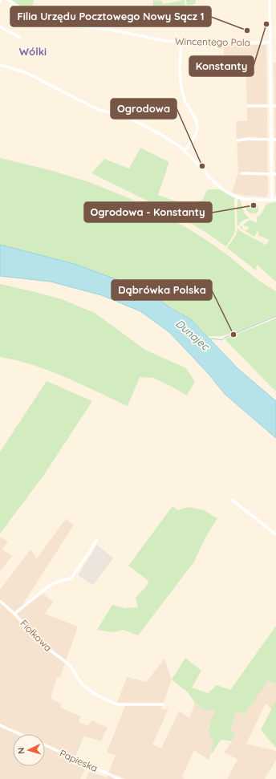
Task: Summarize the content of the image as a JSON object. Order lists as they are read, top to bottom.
{
  "streets": {
    "street": ["Wincentego Pola", "Fiołkowa", "Papieska"]
  },
  "districts": ["Wólki"],
  "water": ["Dunajec"],
  "places": [
    "Konstanty",
    "Filia Urzędu Pocztowego Nowy Sącz 1",
    "Ogrodowa",
    "Ogrodowa - Konstanty",
    "Dąbrówka Polska"
  ],
  "north": "left"
}
